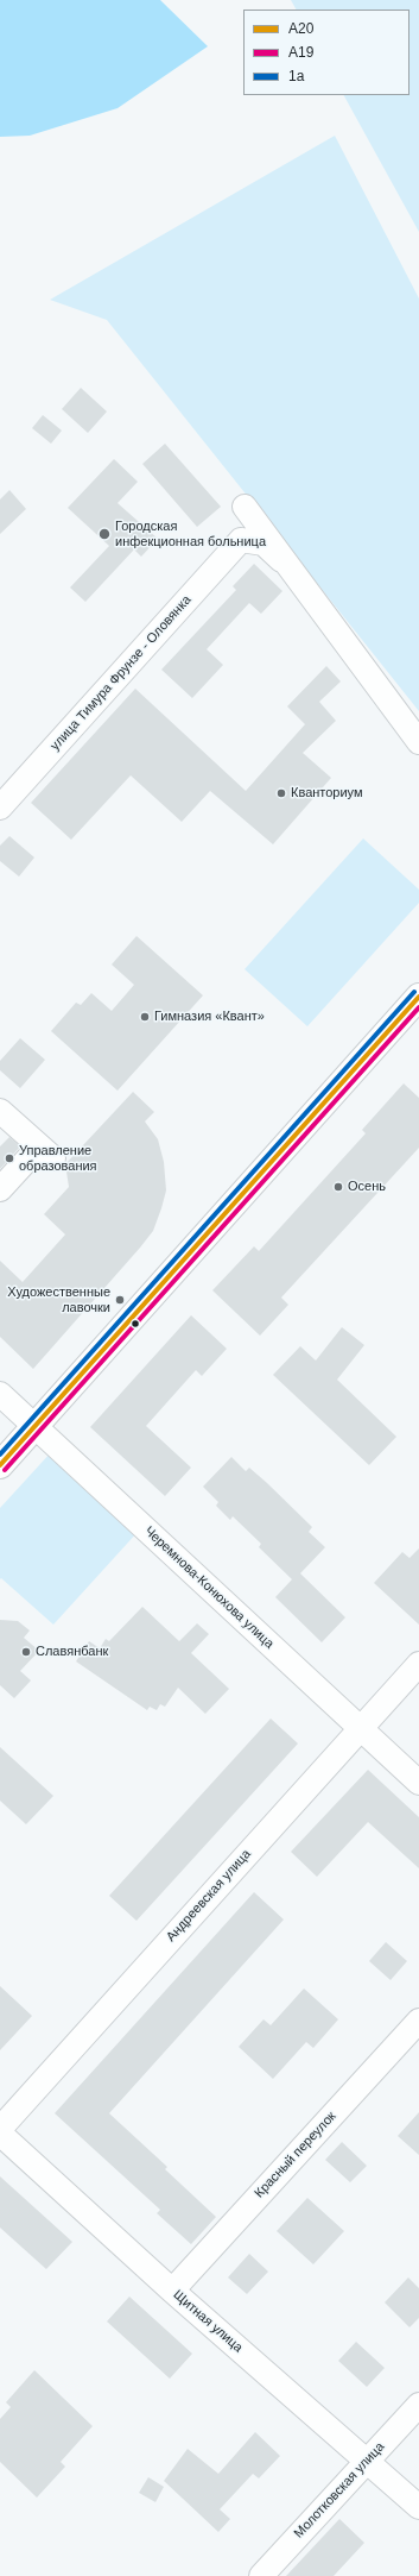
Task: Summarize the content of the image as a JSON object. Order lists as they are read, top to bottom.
{
  "streets": {
    "street": [
      "улица Тимура Фрунзе - Оловянка",
      "Черемнова-Конюхова улица",
      "Андреевская улица",
      "Красный переулок",
      "Щитная улица",
      "Молотковская улица"
    ]
  },
  "crossings": [
    ["Черемнова-Конюхова улица", "Андреевская улица"],
    ["Красный переулок", "Щитная улица"],
    ["Щитная улица", "Молотковская улица"]
  ],
  "places": [
    "Городская инфекционная больница",
    "Кванториум",
    "Гимназия «Квант»",
    "Управление образования",
    "Осень",
    "Художественные лавочки",
    "Славянбанк"
  ],
  "lines": ["transit line 1a", "transit line А20", "transit line A19"],
  "legend": ["А20", "A19", "1a"]
}
